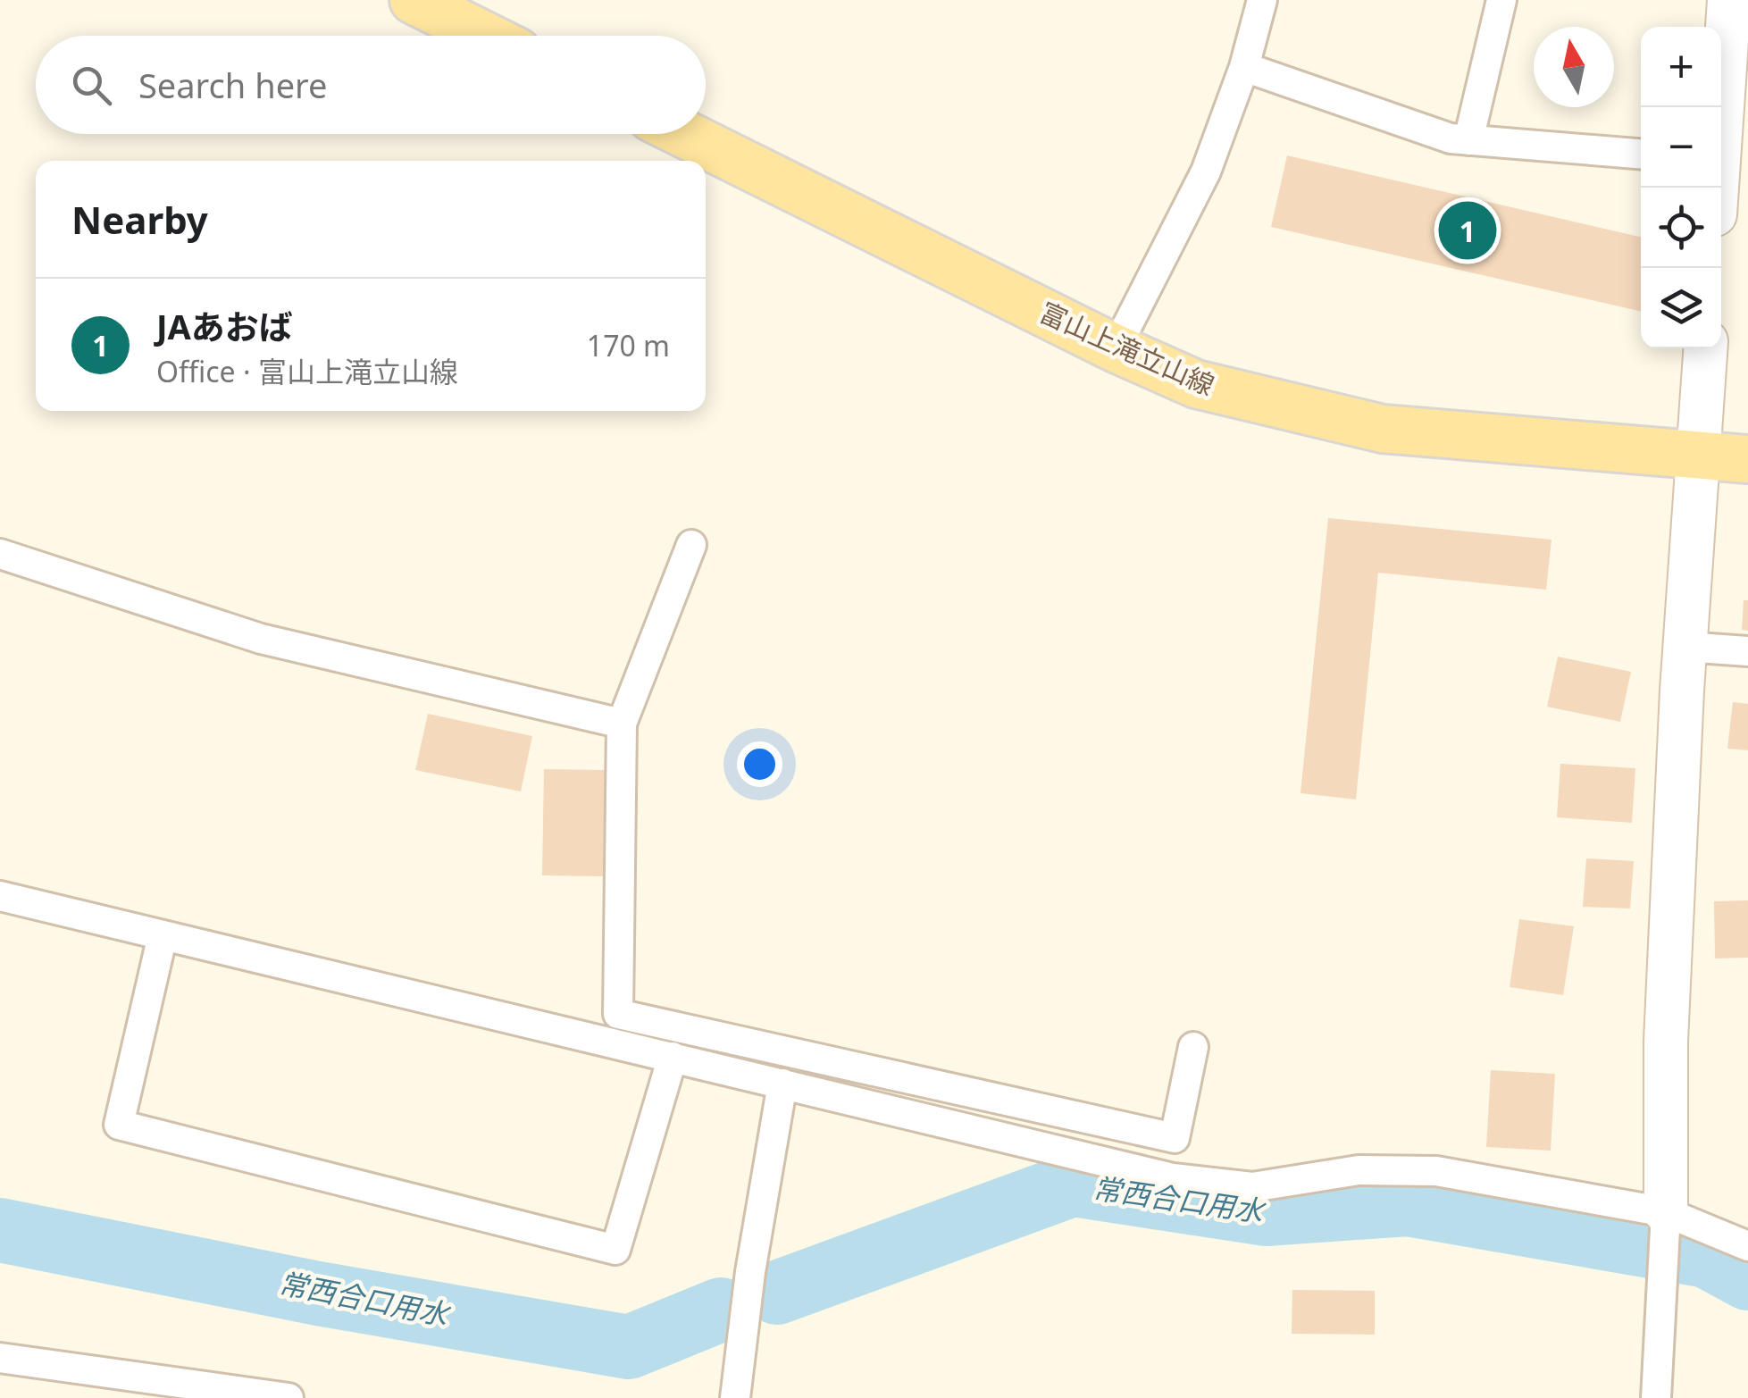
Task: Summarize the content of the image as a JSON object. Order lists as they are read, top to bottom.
{
  "streets": {
    "main road": ["富山上滝立山線"]
  },
  "water": ["常西合口用水"],
  "north": "top",
  "page": {
    "map_buttons": ["+", "−"],
    "search": "Search here",
    "heading": "Nearby",
    "pins": "1",
    "list": [
      {
        "mark": "1",
        "name": "JAあおば",
        "note": "Office · 富山上滝立山線",
        "value": "170 m"
      }
    ]
  }
}
